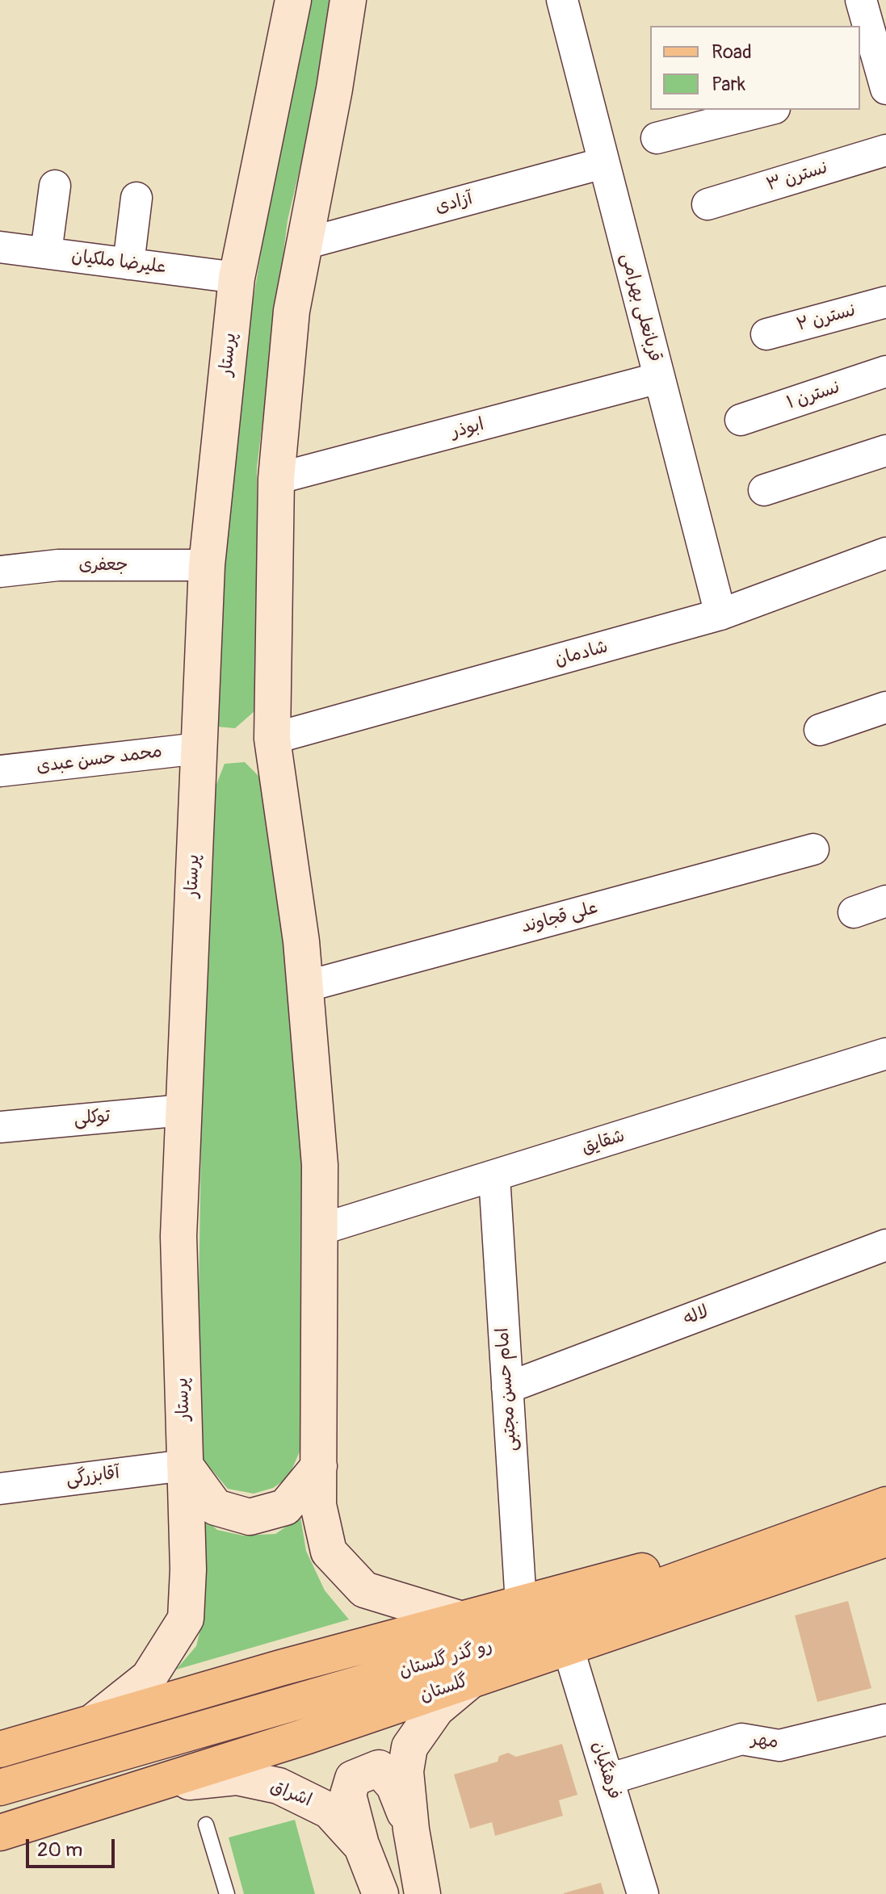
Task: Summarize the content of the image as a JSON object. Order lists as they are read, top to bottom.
{
  "streets": {
    "main road": [
      "پرستار",
      "رو گذر گلستان",
      "گلستان",
      "اشراق"
    ],
    "street": [
      "نسترن ۳",
      "آزادی",
      "علیرضا ملکیان",
      "قربانعلی بهرامی",
      "نسترن ۲",
      "نسترن ۱",
      "ابوذر",
      "جعفری",
      "شادمان",
      "محمد حسن عبدی",
      "علی قجاوند",
      "توکلی",
      "شقایق",
      "لاله",
      "امام حسن مجتبی",
      "آقابزرگی",
      "مهر",
      "فرهنگیان"
    ]
  },
  "crossings": [
    ["آزادی", "قربانعلی بهرامی"],
    ["علیرضا ملکیان", "پرستار"],
    ["قربانعلی بهرامی", "ابوذر"],
    ["قربانعلی بهرامی", "شادمان"],
    ["پرستار", "جعفری"],
    ["پرستار", "محمد حسن عبدی"],
    ["پرستار", "توکلی"],
    ["پرستار", "آقابزرگی"],
    ["شقایق", "امام حسن مجتبی"],
    ["لاله", "امام حسن مجتبی"],
    ["رو گذر گلستان", "گلستان"],
    ["گلستان", "فرهنگیان"],
    ["گلستان", "اشراق"],
    ["مهر", "فرهنگیان"]
  ],
  "legend": ["Road", "Park"],
  "scale_bar": "20 m"
}
